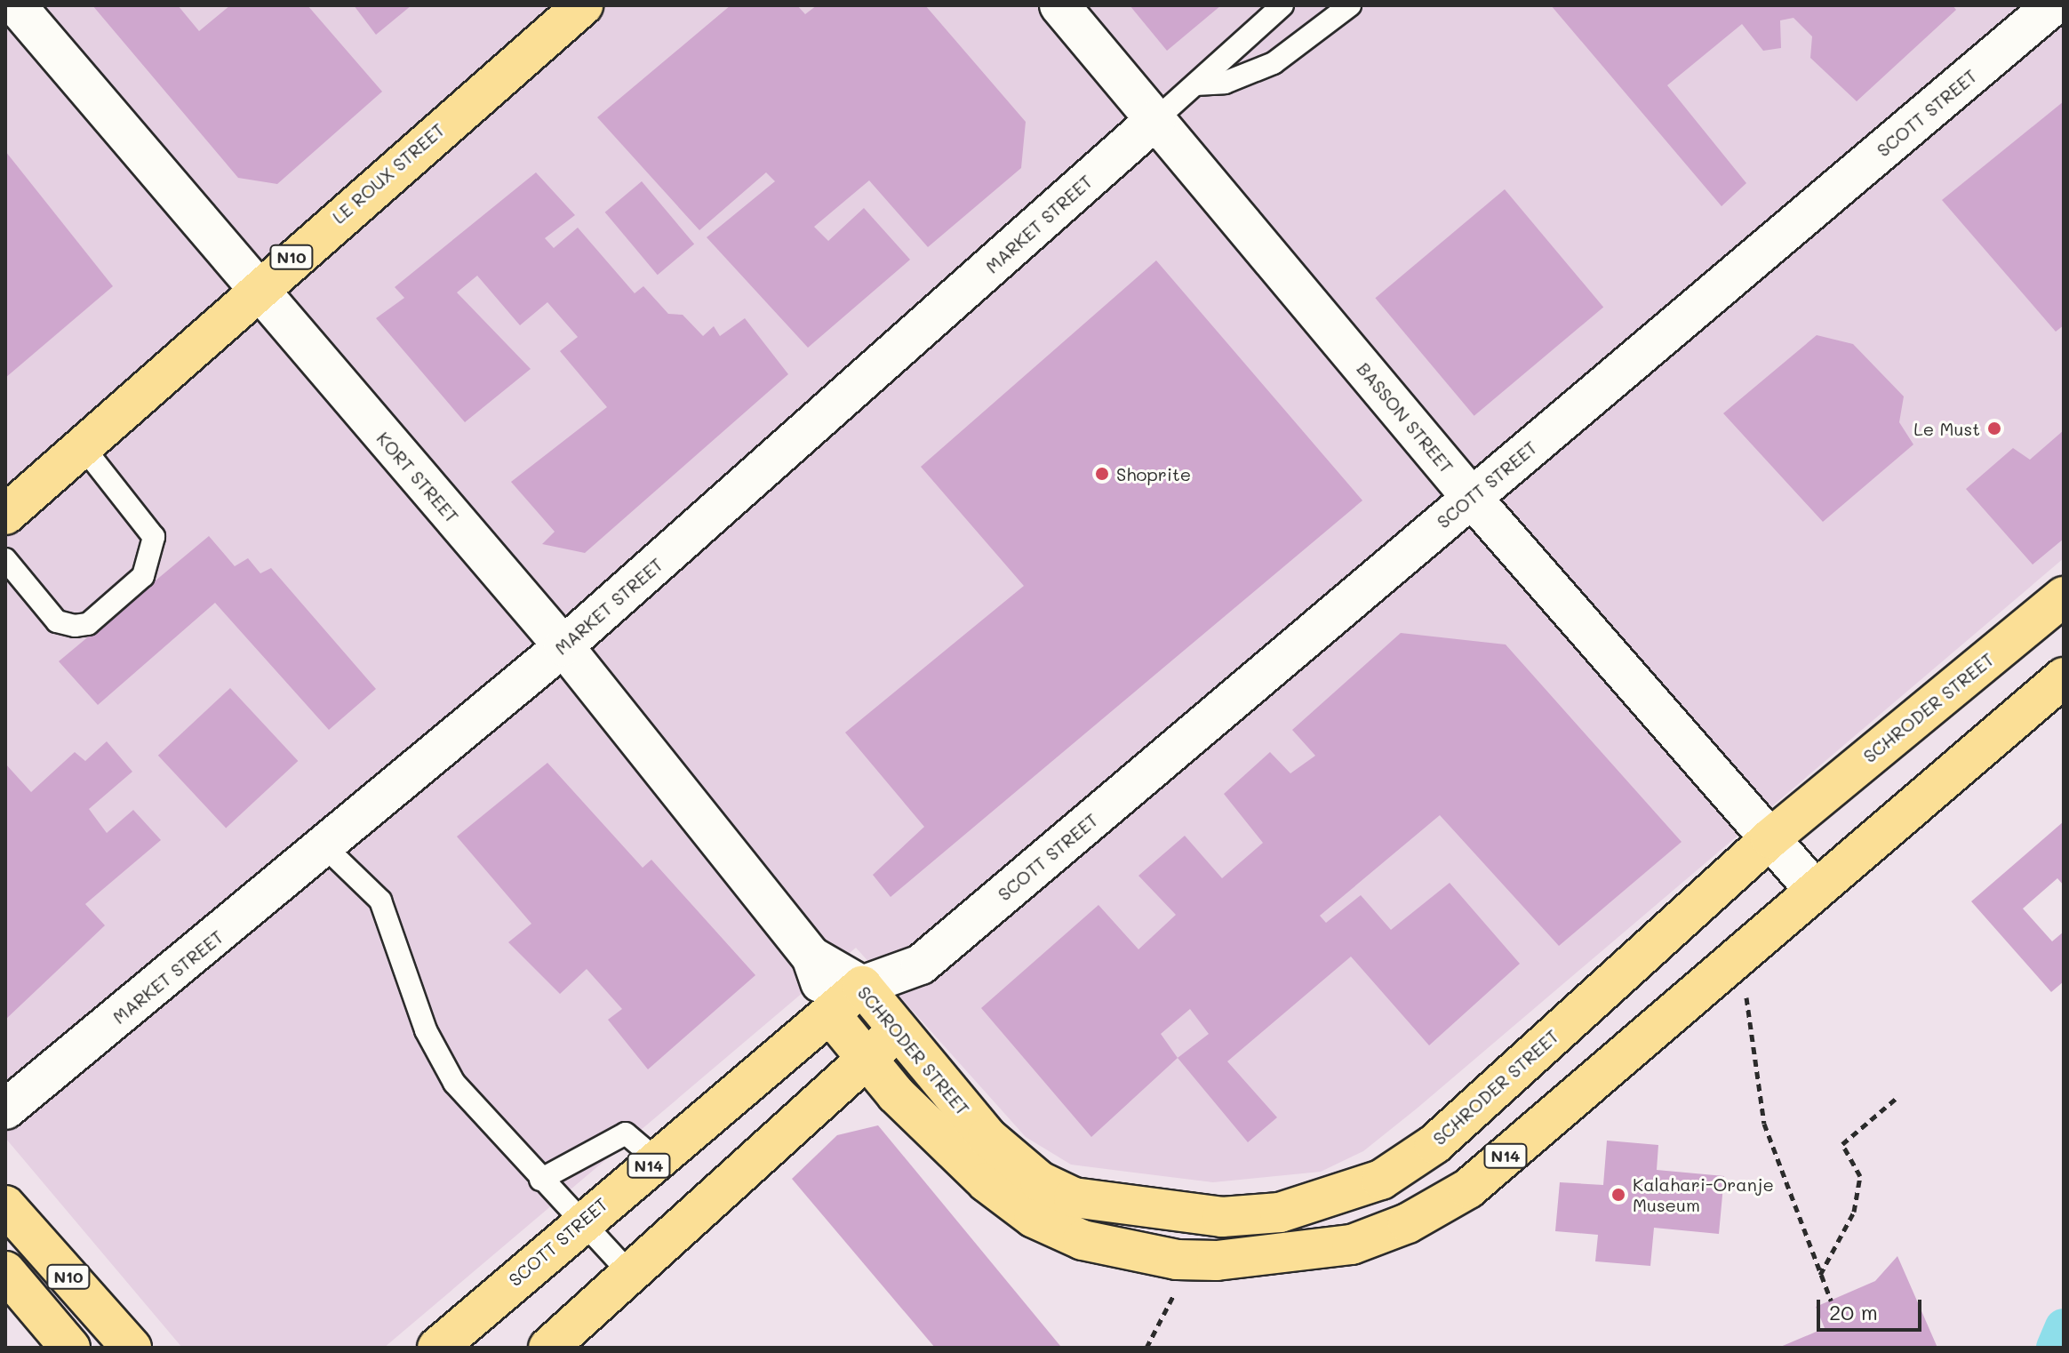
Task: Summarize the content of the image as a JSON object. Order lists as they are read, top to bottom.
{
  "streets": {
    "highway": [
      "SCOTT STREET",
      "LE ROUX STREET",
      "N10",
      "SCHRODER STREET",
      "N14"
    ],
    "street": ["MARKET STREET", "BASSON STREET", "KORT STREET"]
  },
  "crossings": [
    ["SCOTT STREET", "BASSON STREET"],
    ["SCOTT STREET", "SCHRODER STREET"],
    ["LE ROUX STREET", "KORT STREET"],
    ["MARKET STREET", "BASSON STREET"],
    ["MARKET STREET", "KORT STREET"],
    ["BASSON STREET", "SCHRODER STREET"],
    ["KORT STREET", "SCHRODER STREET"]
  ],
  "places": ["Le Must", "Shoprite", "Kalahari-Oranje Museum"],
  "scale_bar": "20 m"
}
